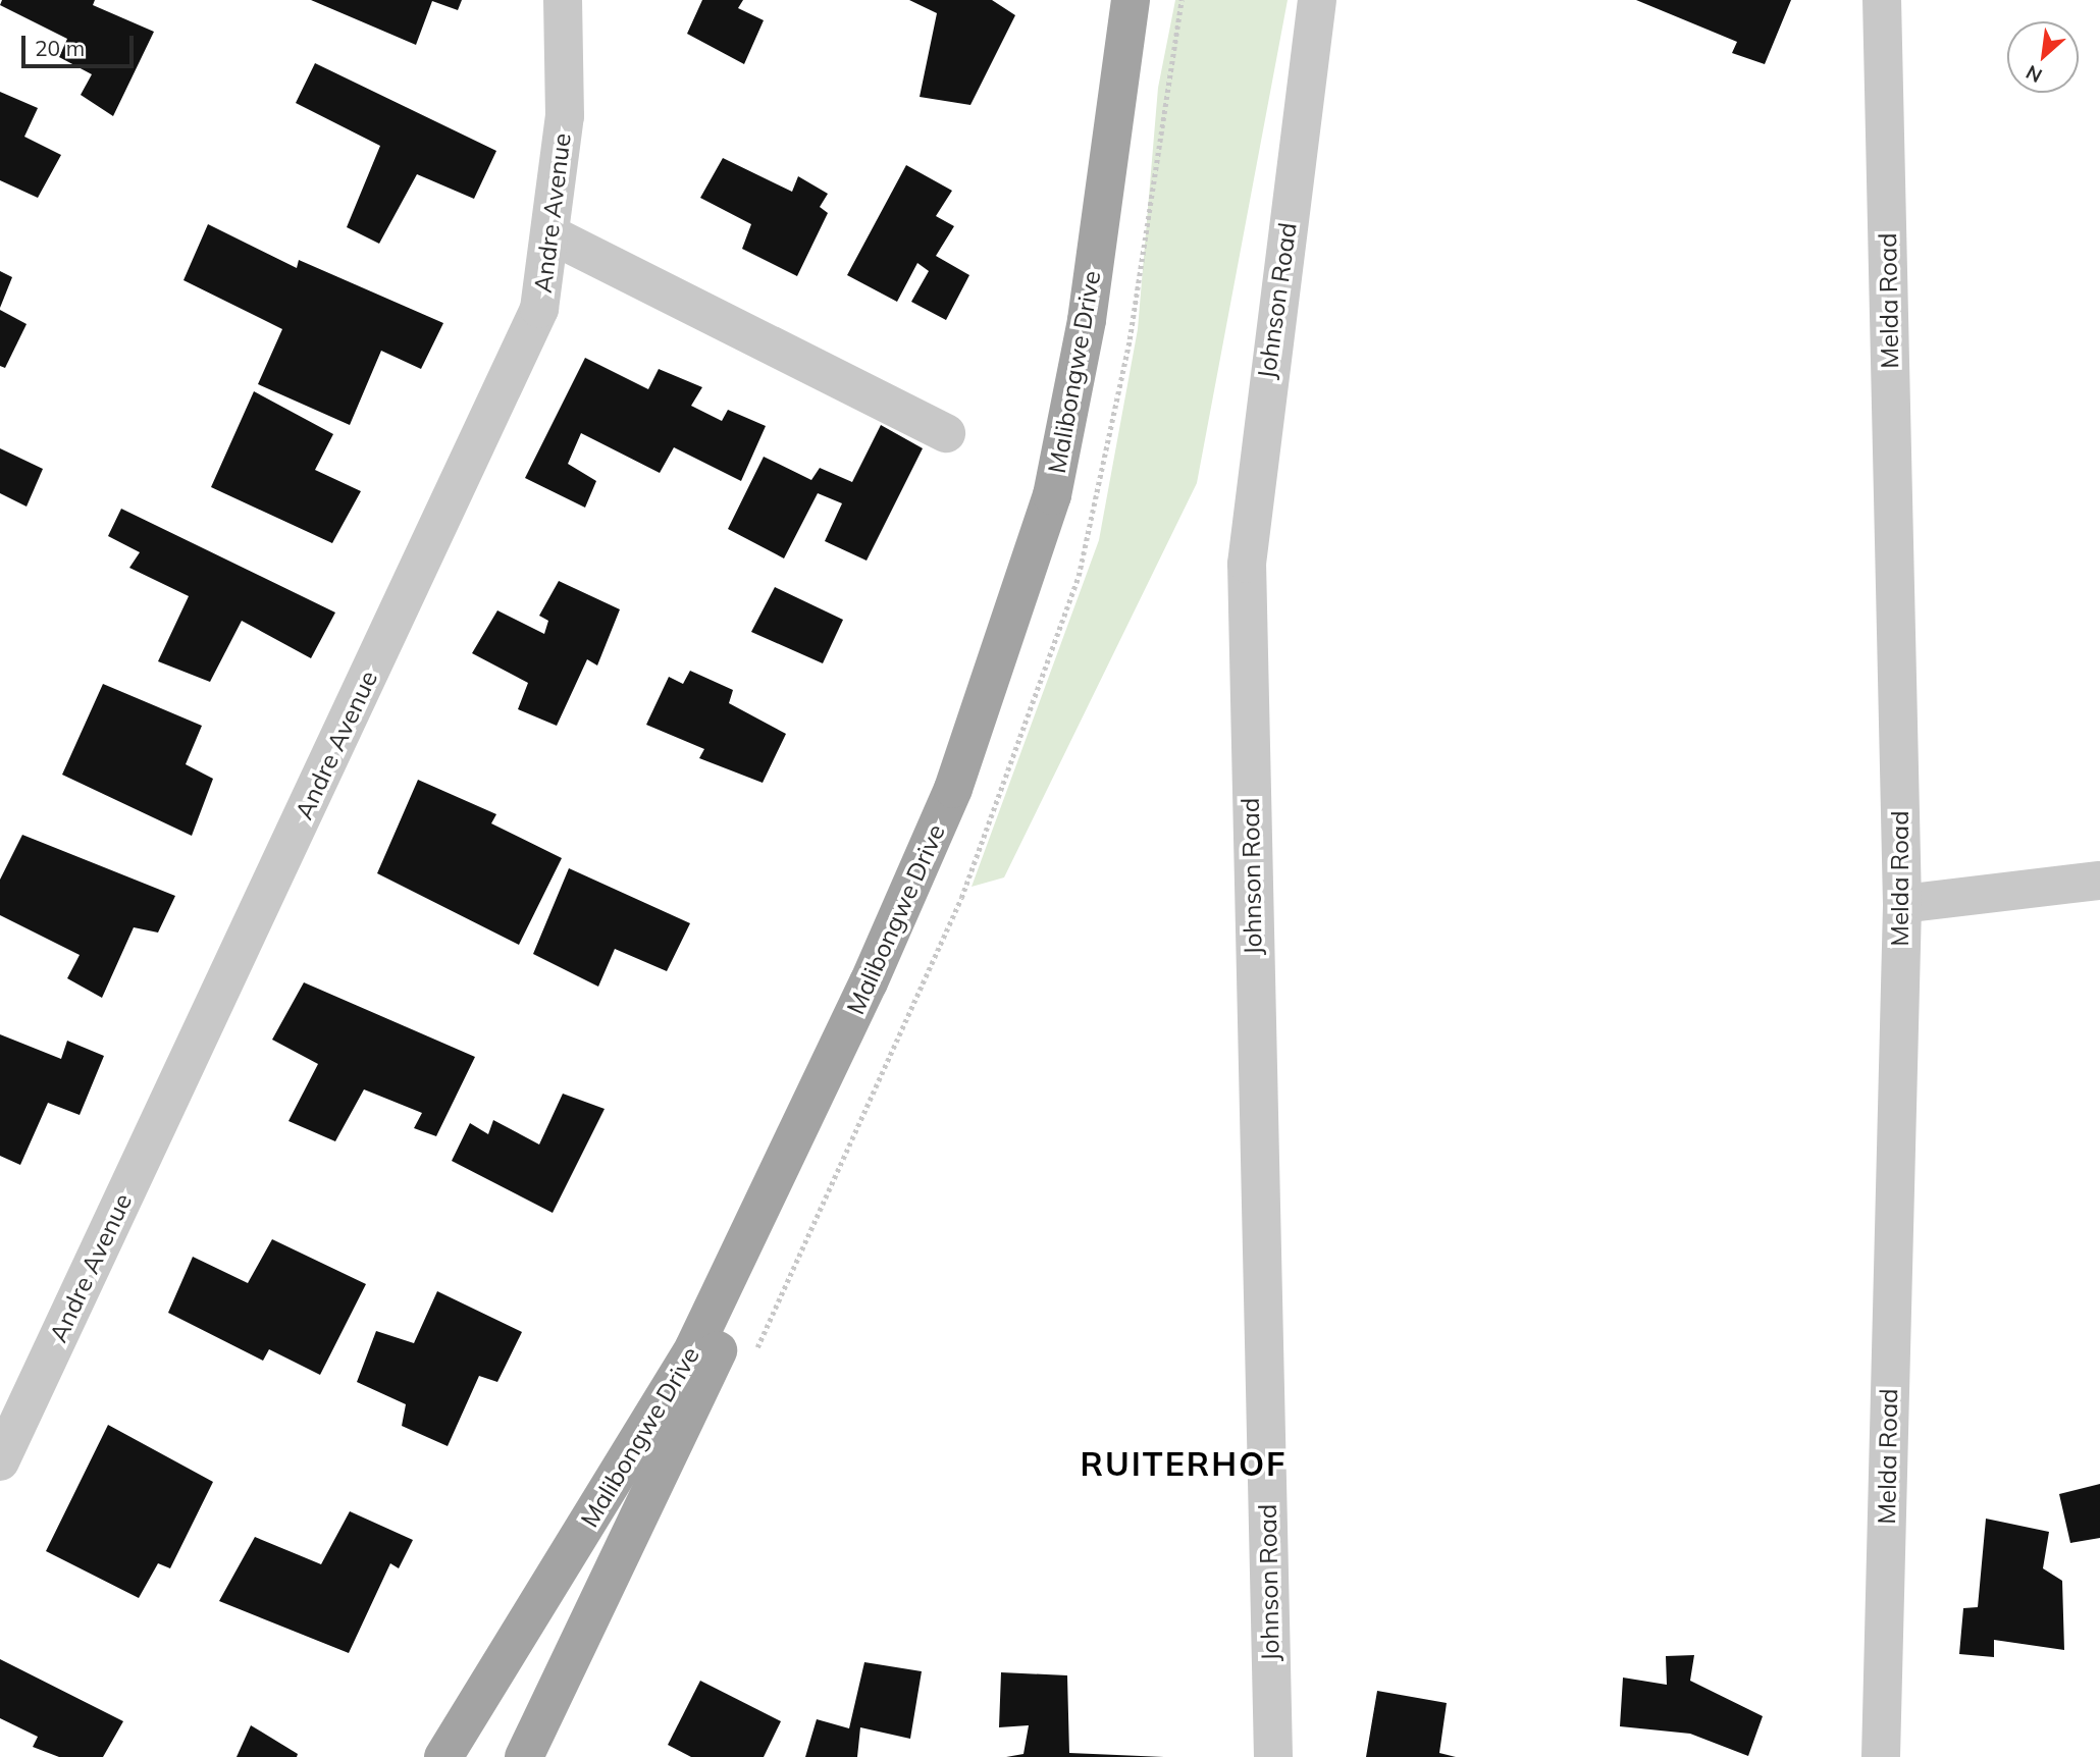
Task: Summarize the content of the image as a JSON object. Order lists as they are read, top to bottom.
{
  "streets": {
    "main road": ["Malibongwe Drive"],
    "street": ["Andre Avenue", "Johnson Road", "Melda Road"]
  },
  "districts": ["RUITERHOF"],
  "scale_bar": "20 m",
  "north": "bottom left"
}
